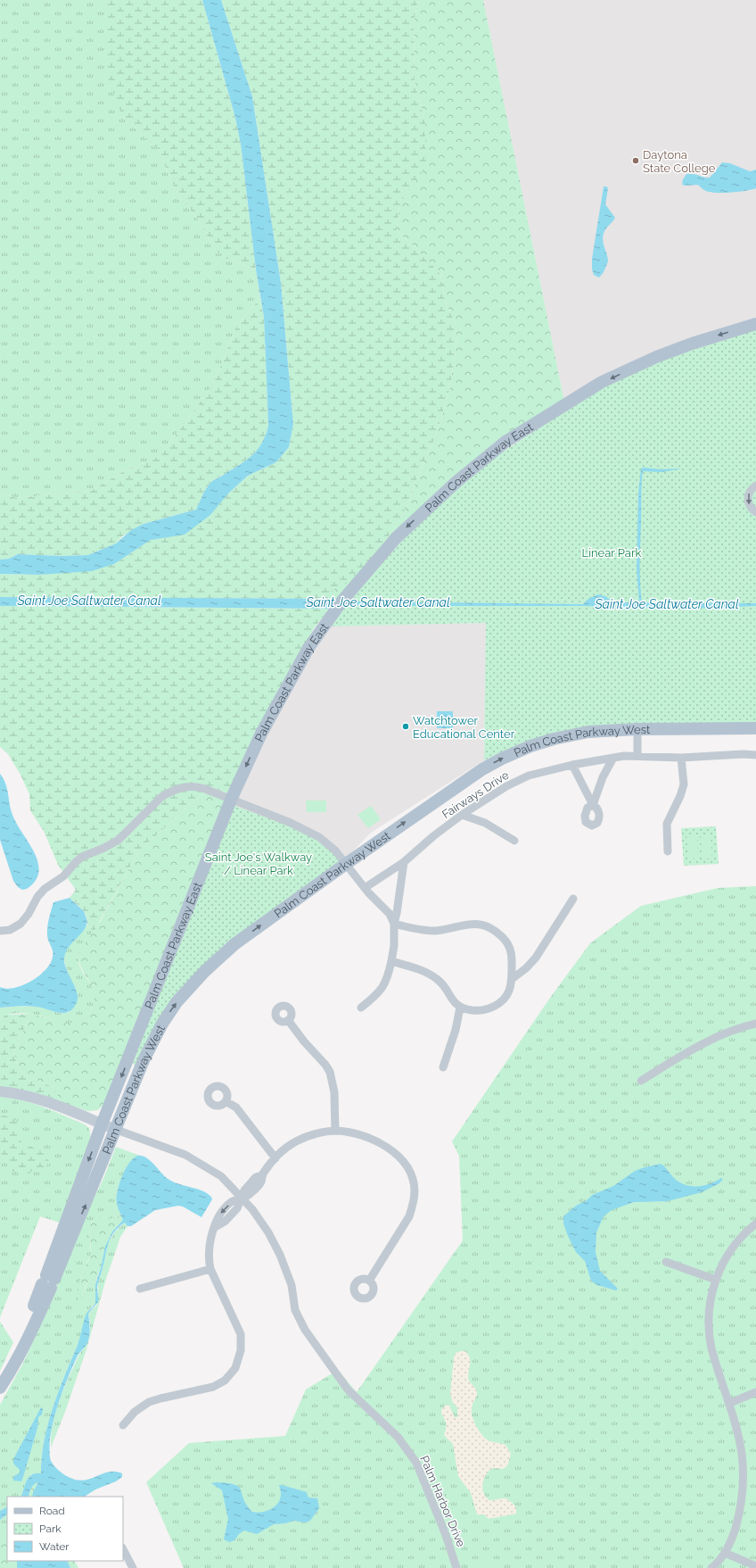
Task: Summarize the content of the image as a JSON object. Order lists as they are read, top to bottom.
{
  "streets": {
    "main road": ["Palm Coast Parkway East", "Palm Coast Parkway West"],
    "street": ["Fairways Drive", "Palm Harbor Drive"]
  },
  "crossings": [
    ["Palm Coast Parkway East", "Palm Coast Parkway West"],
    ["Palm Coast Parkway West", "Palm Harbor Drive"]
  ],
  "one_way": ["Palm Coast Parkway East", "Palm Coast Parkway West"],
  "water": ["Saint Joe Saltwater Canal"],
  "parks": ["Linear Park", "Saint Joe's Walkway / Linear Park"],
  "places": ["Daytona State College", "Watchtower Educational Center"],
  "legend": ["Road", "Park", "Water"]
}
